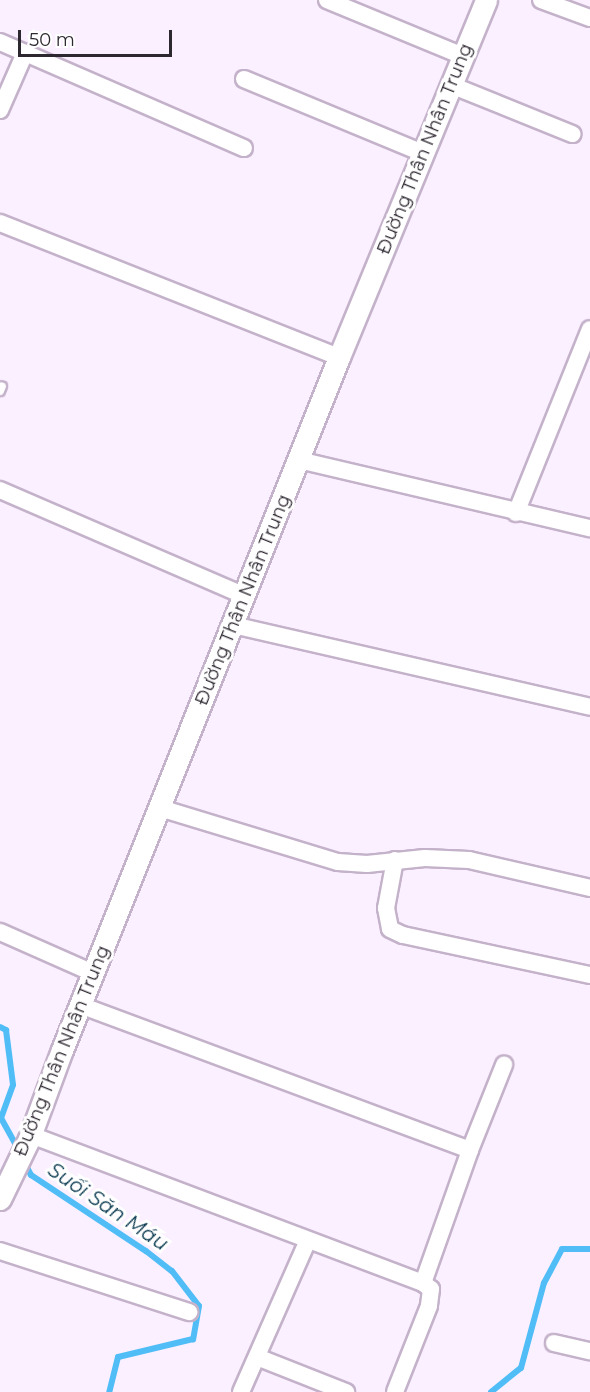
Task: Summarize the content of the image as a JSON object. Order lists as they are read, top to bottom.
{
  "streets": {
    "street": ["Đường Thân Nhân Trung"]
  },
  "water": ["Suối Săn Máu"],
  "scale_bar": "50 m"
}
